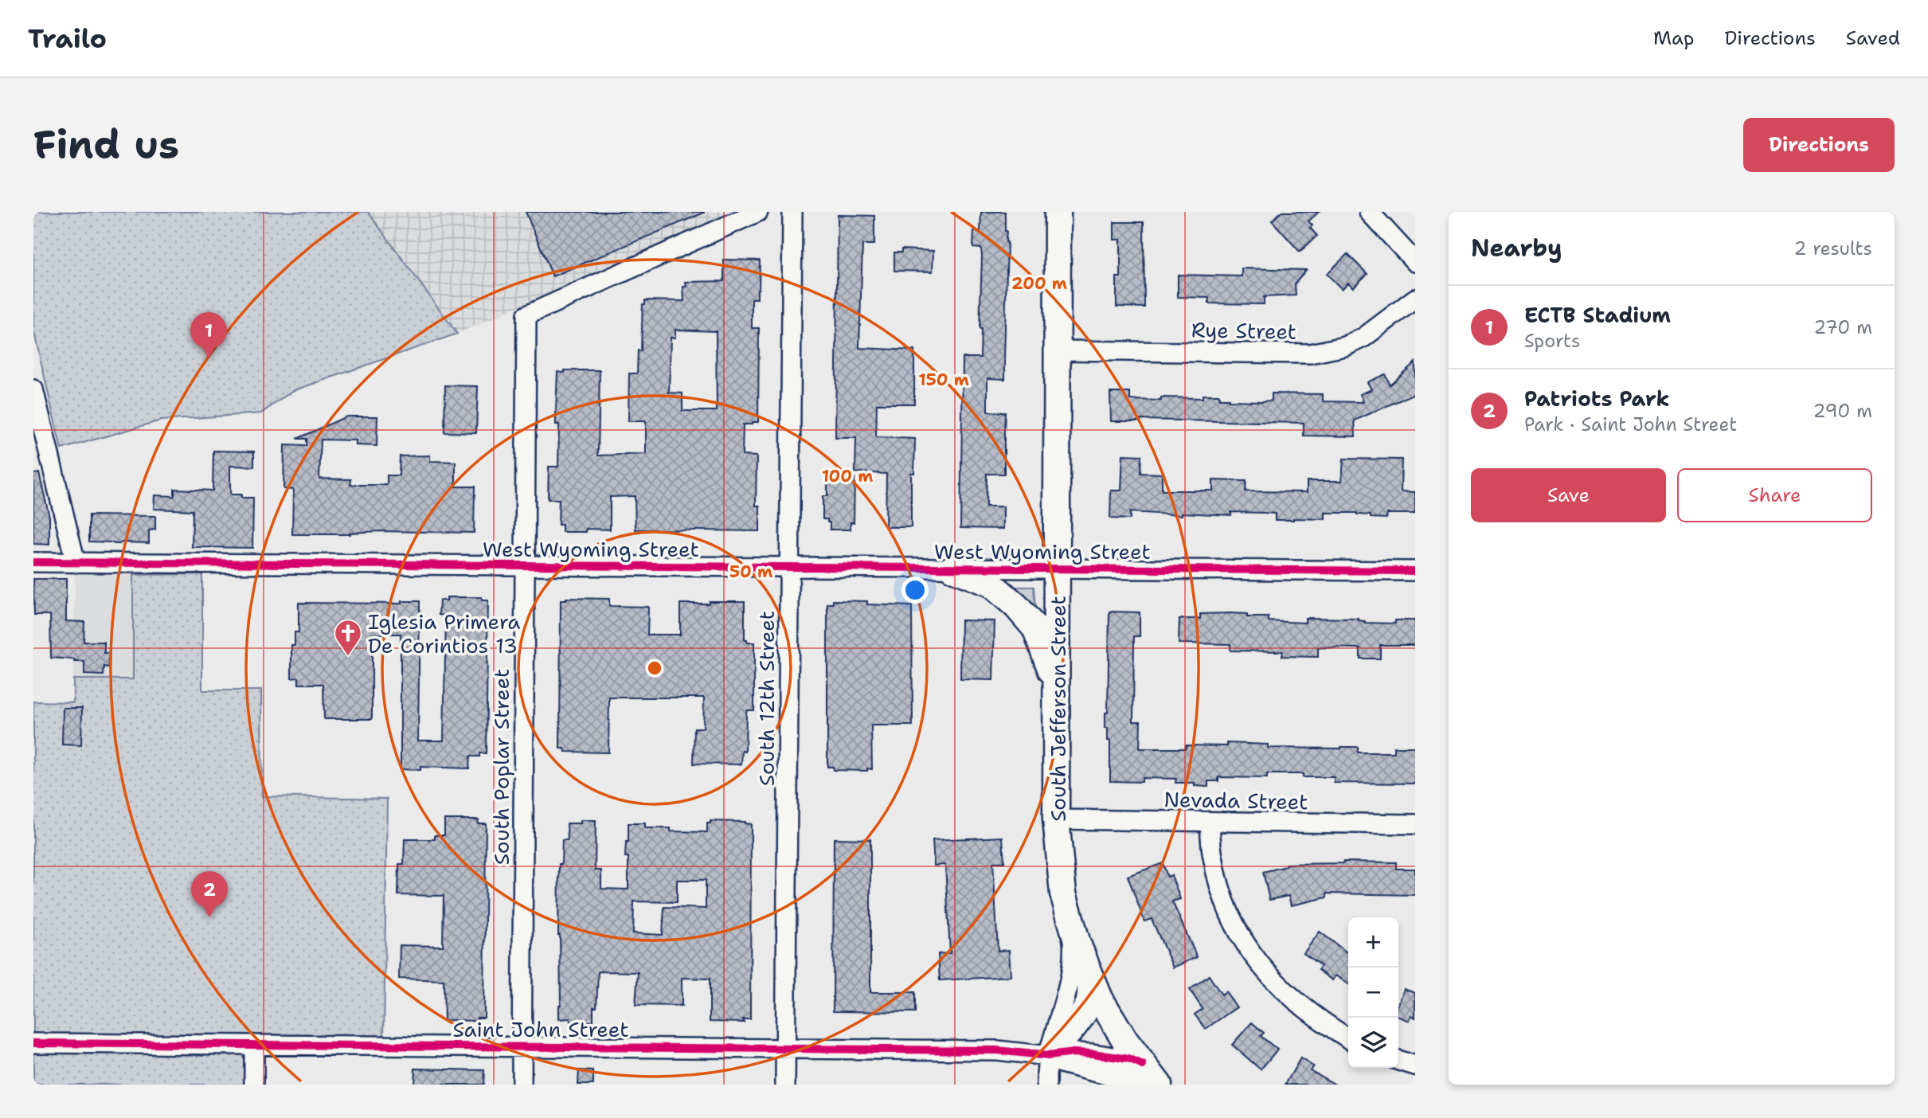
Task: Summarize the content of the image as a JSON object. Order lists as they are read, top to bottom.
{
  "streets": {
    "main road": ["South Jefferson Street"],
    "street": [
      "Rye Street",
      "West Wyoming Street",
      "South 12th Street",
      "South Poplar Street",
      "Nevada Street",
      "Saint John Street"
    ]
  },
  "crossings": [
    ["Rye Street", "South Jefferson Street"],
    ["West Wyoming Street", "South 12th Street"],
    ["West Wyoming Street", "South Jefferson Street"],
    ["West Wyoming Street", "South Poplar Street"],
    ["South 12th Street", "Saint John Street"],
    ["South Jefferson Street", "Nevada Street"],
    ["South Poplar Street", "Saint John Street"]
  ],
  "places": {
    "church": ["Iglesia Primera De Corintios 13"]
  },
  "page": {
    "header": "Trailo",
    "nav": ["Map", "Directions", "Saved"],
    "buttons": [
      "Directions",
      ["Save", "Share"]
    ],
    "title": "Find us",
    "heading": ["Nearby", "2 results"],
    "list": [
      {
        "mark": "1",
        "name": "ECTB Stadium",
        "note": "Sports",
        "value": "270 m"
      },
      {
        "mark": "2",
        "name": "Patriots Park",
        "note": "Park · Saint John Street",
        "value": "290 m"
      }
    ],
    "pins": ["1", "2"],
    "map_buttons": ["+", "−"]
  },
  "rings": [
    "200 m",
    "150 m",
    "100 m",
    "50 m"
  ]
}
